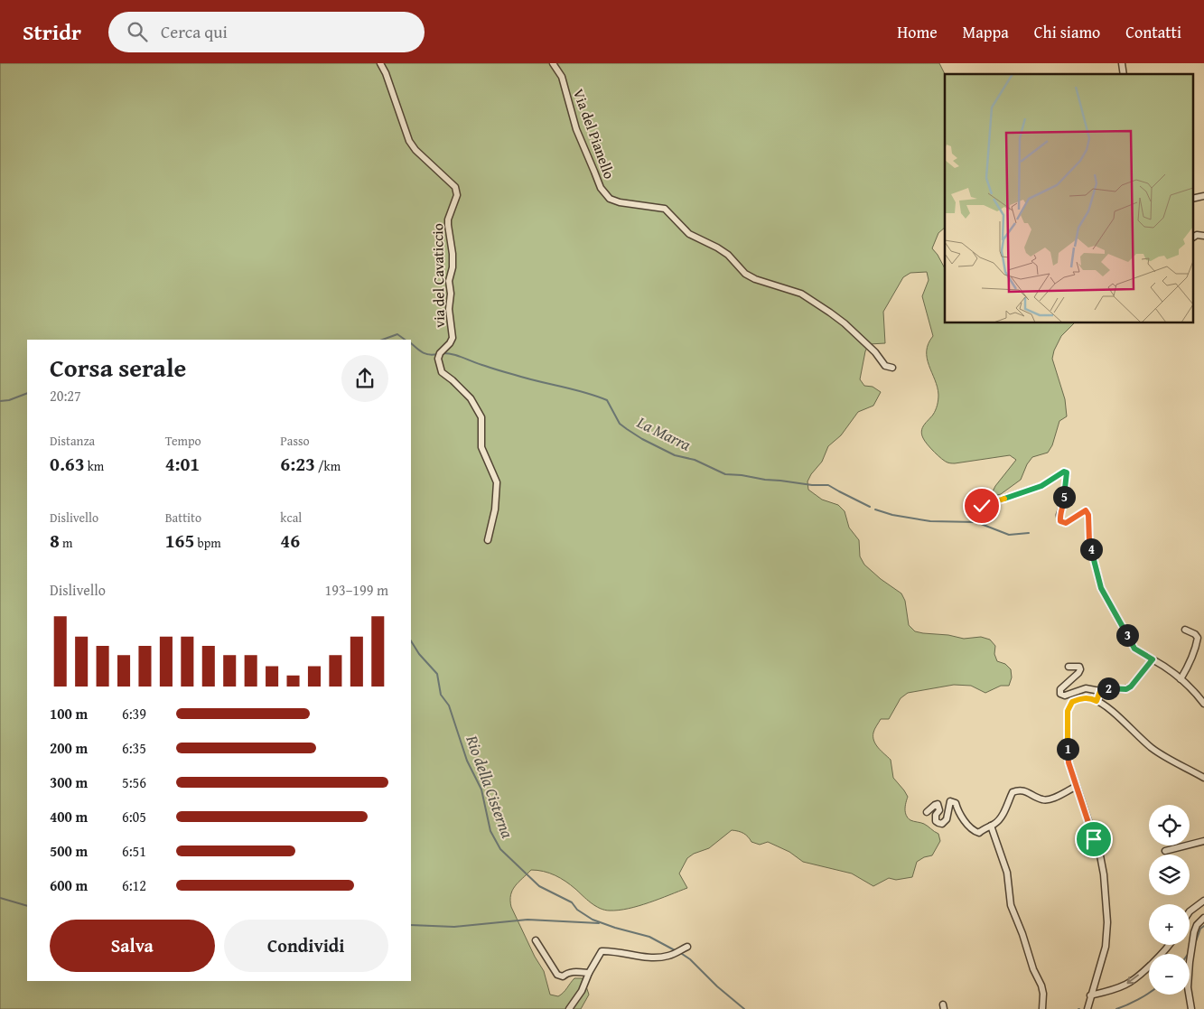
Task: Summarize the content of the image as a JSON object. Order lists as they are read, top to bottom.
{
  "streets": {
    "street": ["Via del Pianello", "via del Cavaticcio"]
  },
  "water": ["La Marra", "Rio della Cisterna"],
  "page": {
    "header": "Stridr",
    "search": "Cerca qui",
    "nav": [
      "Home",
      "Mappa",
      "Chi siamo",
      "Contatti"
    ],
    "heading": ["Corsa serale", "20:27"],
    "stats": [
      ["Distanza", "0.63 km"],
      ["Tempo", "4:01"],
      ["Passo", "6:23 /km"],
      ["Dislivello", "8 m"],
      ["Battito", "165 bpm"],
      ["kcal", "46"]
    ],
    "pins": [
      "5",
      "4",
      "3",
      "2",
      "1"
    ],
    "chart": ["Dislivello", "193–199 m"],
    "list": [
      {
        "name": "100 m",
        "note": "6:39"
      },
      {
        "name": "200 m",
        "note": "6:35"
      },
      {
        "name": "300 m",
        "note": "5:56"
      },
      {
        "name": "400 m",
        "note": "6:05"
      },
      {
        "name": "500 m",
        "note": "6:51"
      },
      {
        "name": "600 m",
        "note": "6:12"
      }
    ],
    "map_buttons": ["+", "−"],
    "buttons": ["Salva", "Condividi"]
  }
}
